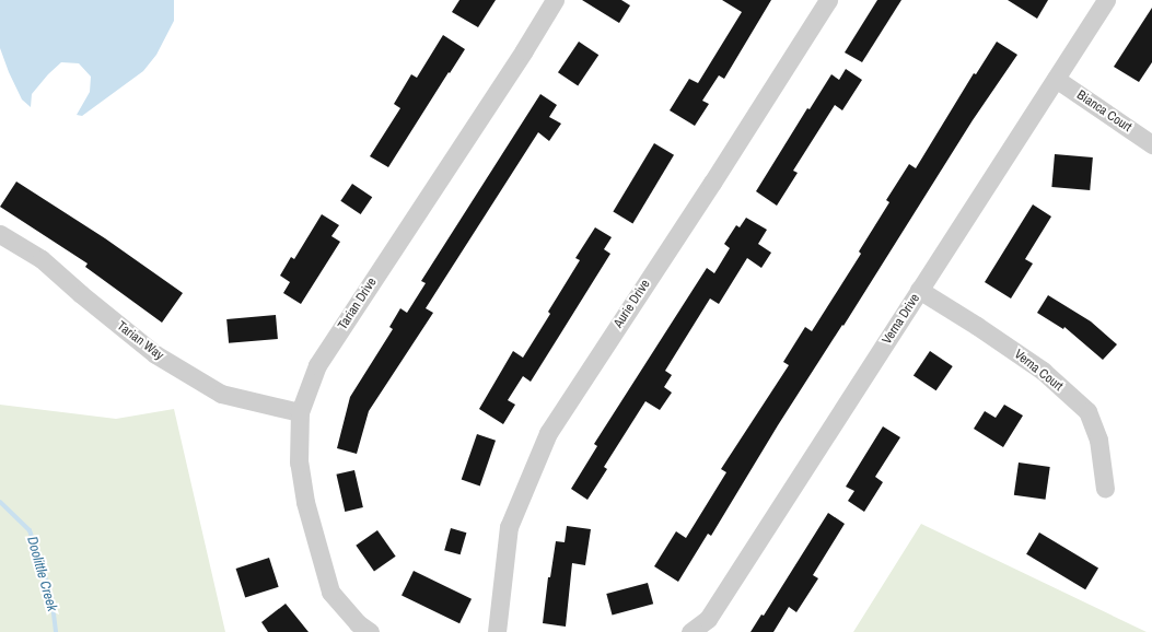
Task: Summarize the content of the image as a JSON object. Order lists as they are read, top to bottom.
{
  "streets": {
    "street": [
      "Bianca Court",
      "Tarian Drive",
      "Aurie Drive",
      "Verna Drive",
      "Tarian Way",
      "Verna Court"
    ]
  },
  "crossings": [
    ["Bianca Court", "Verna Drive"],
    ["Tarian Drive", "Tarian Way"],
    ["Verna Drive", "Verna Court"]
  ],
  "water": ["Doolittle Creek"]
}
